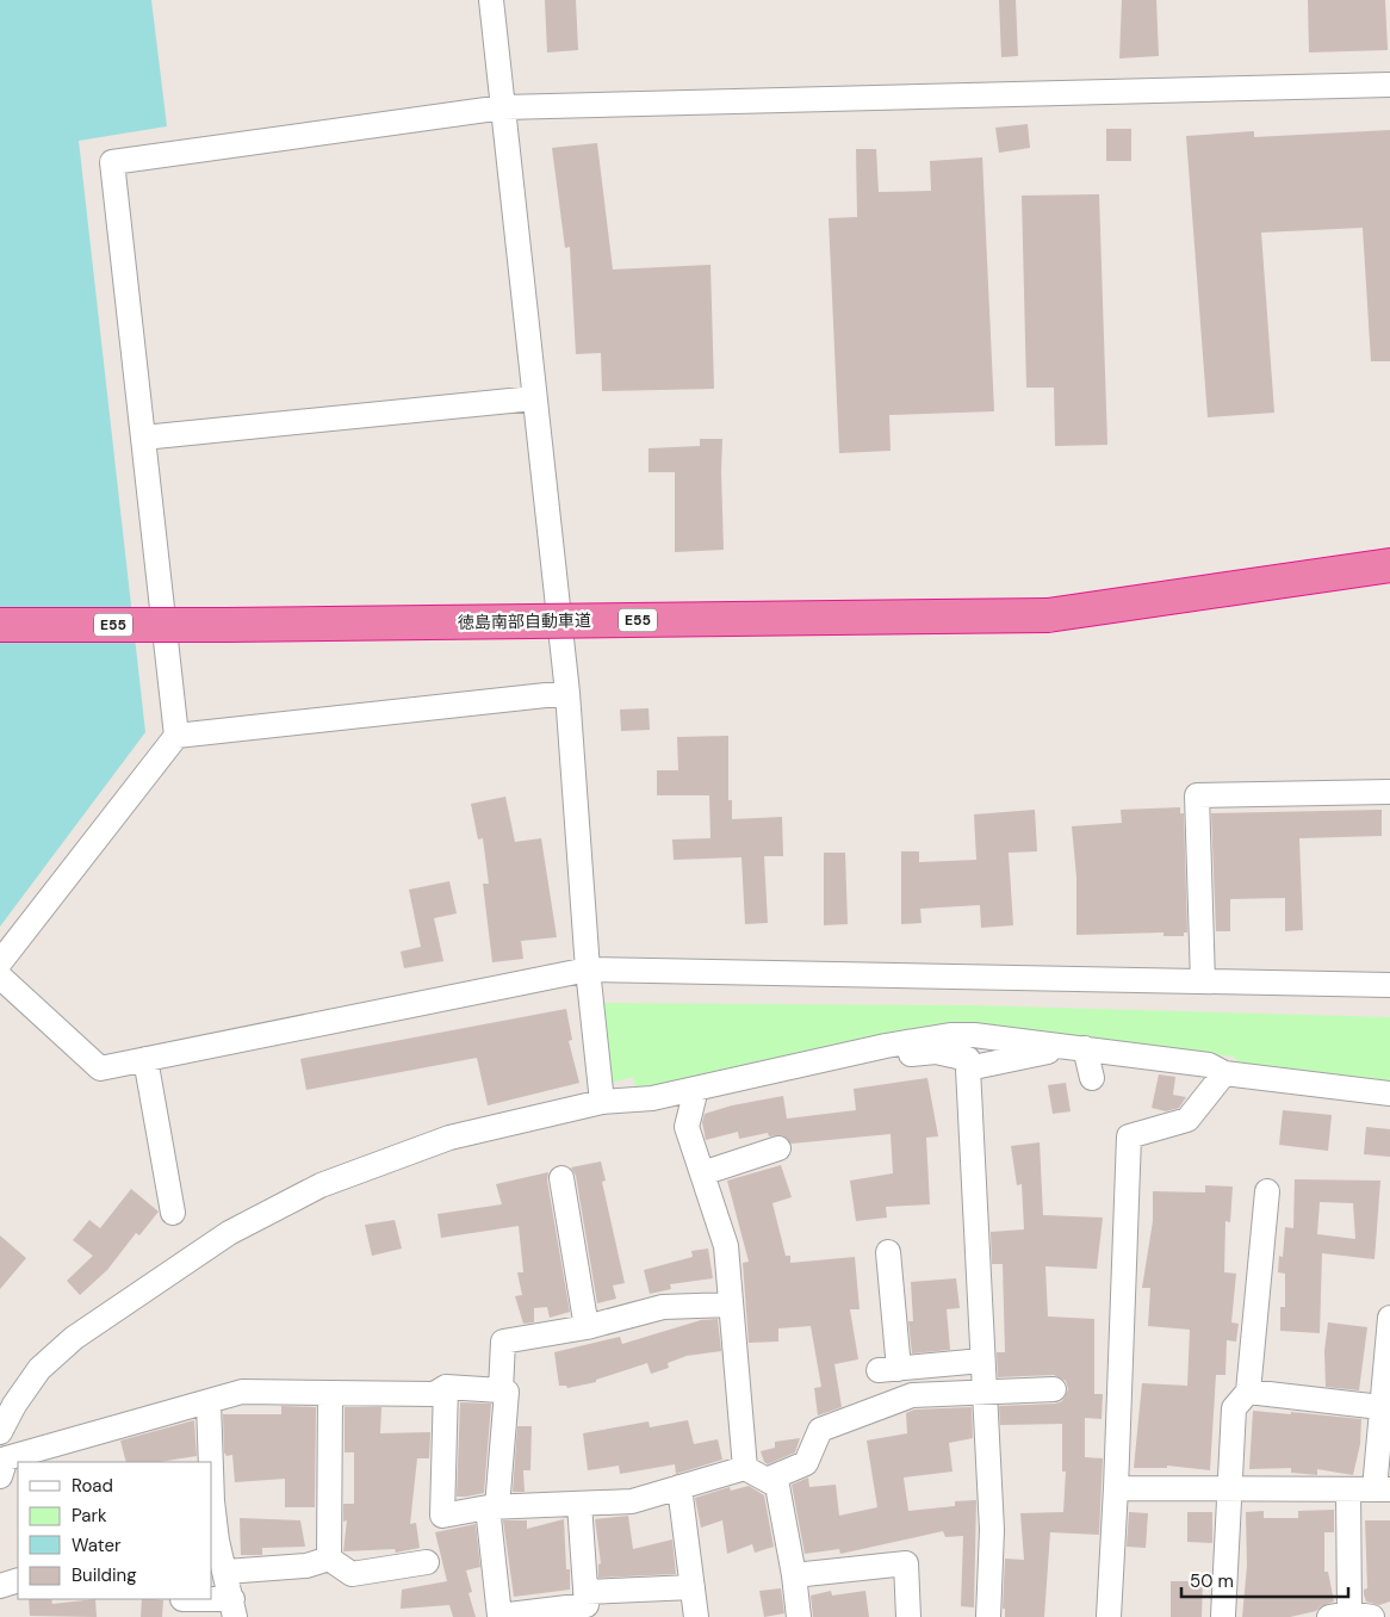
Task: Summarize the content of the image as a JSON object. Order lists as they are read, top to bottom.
{
  "streets": {
    "highway": ["E55", "徳島南部自動車道"]
  },
  "legend": [
    "Road",
    "Park",
    "Water",
    "Building"
  ],
  "scale_bar": "50 m"
}
